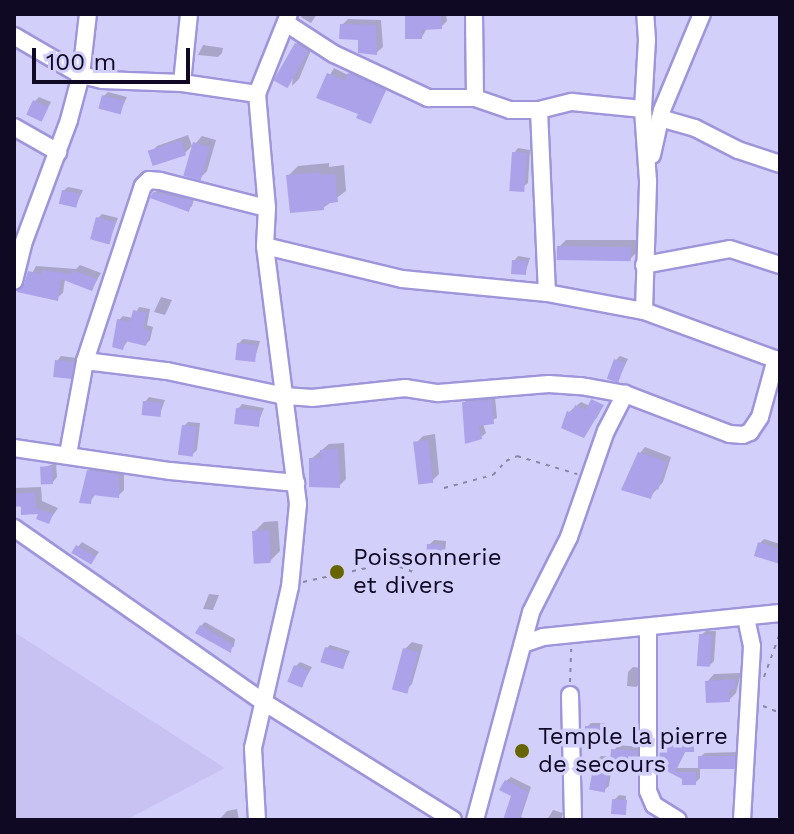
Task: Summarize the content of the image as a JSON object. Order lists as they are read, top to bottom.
{
  "places": ["Poissonnerie et divers", "Temple la pierre de secours"],
  "scale_bar": "100 m"
}
